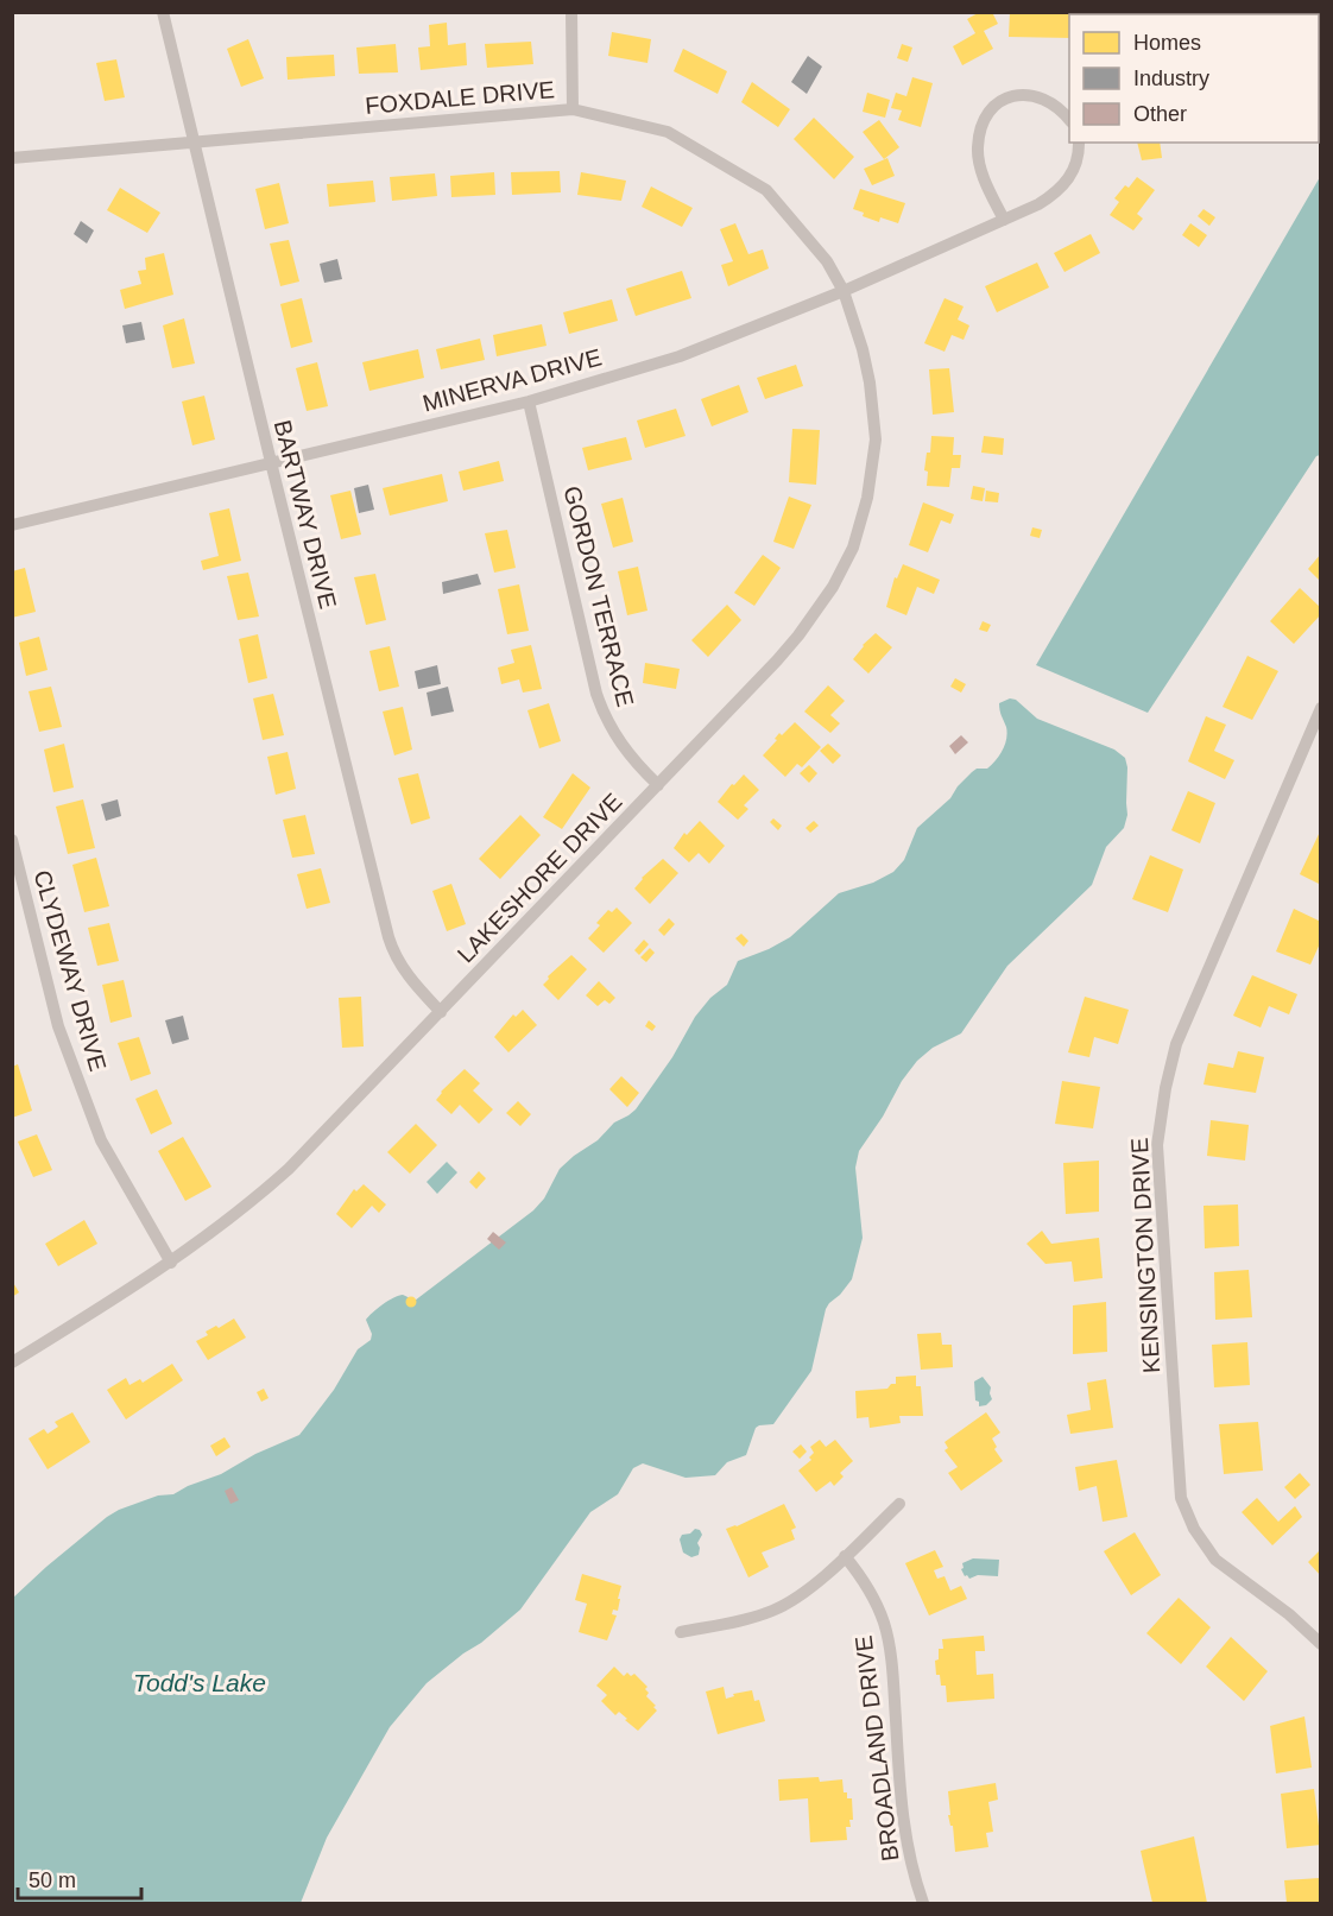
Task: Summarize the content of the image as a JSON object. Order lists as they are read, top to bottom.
{
  "streets": {
    "street": [
      "FOXDALE DRIVE",
      "MINERVA DRIVE",
      "BARTWAY DRIVE",
      "GORDON TERRACE",
      "LAKESHORE DRIVE",
      "CLYDEWAY DRIVE",
      "KENSINGTON DRIVE",
      "BROADLAND DRIVE"
    ]
  },
  "crossings": [
    ["FOXDALE DRIVE", "MINERVA DRIVE"],
    ["FOXDALE DRIVE", "BARTWAY DRIVE"],
    ["FOXDALE DRIVE", "LAKESHORE DRIVE"],
    ["MINERVA DRIVE", "BARTWAY DRIVE"],
    ["MINERVA DRIVE", "GORDON TERRACE"],
    ["MINERVA DRIVE", "LAKESHORE DRIVE"],
    ["BARTWAY DRIVE", "LAKESHORE DRIVE"],
    ["GORDON TERRACE", "LAKESHORE DRIVE"],
    ["LAKESHORE DRIVE", "CLYDEWAY DRIVE"]
  ],
  "water": ["Todd's Lake"],
  "legend": ["Homes", "Industry", "Other"],
  "scale_bar": "50 m"
}
